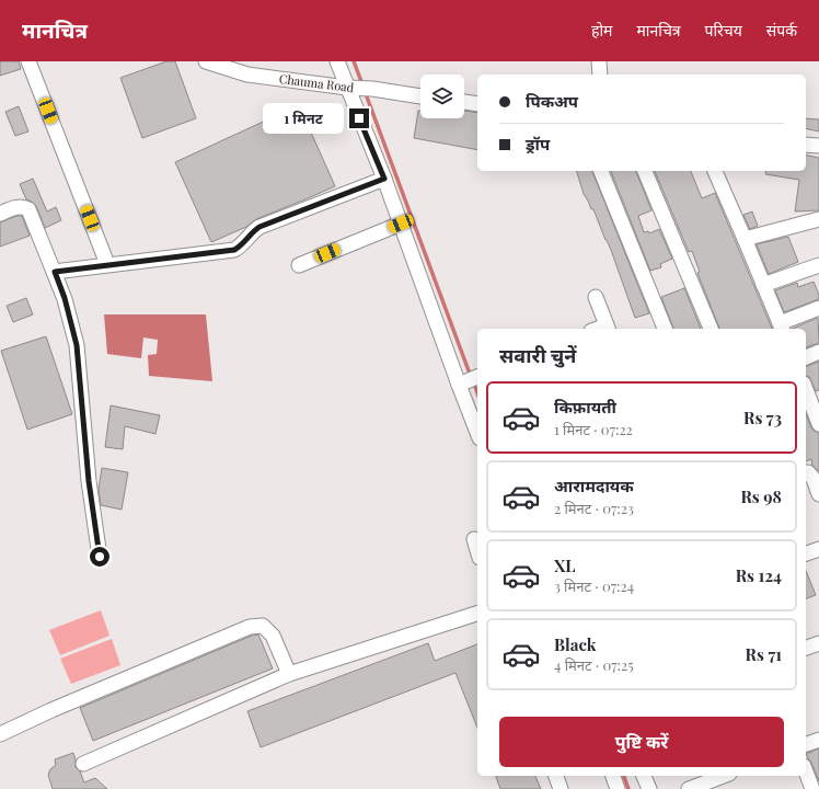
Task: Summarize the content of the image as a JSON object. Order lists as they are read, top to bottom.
{
  "streets": {
    "street": ["Chauma Road"]
  },
  "page": {
    "header": "मानचित्र",
    "nav": [
      "होम",
      "मानचित्र",
      "परिचय",
      "संपर्क"
    ],
    "banner": ["पिकअप", "ड्रॉप"],
    "bubble": "1 मिनट",
    "heading": "सवारी चुनें",
    "list": [
      {
        "name": "किफ़ायती",
        "note": "1 मिनट · 07:22",
        "value": "Rs 73"
      },
      {
        "name": "आरामदायक",
        "note": "2 मिनट · 07:23",
        "value": "Rs 98"
      },
      {
        "name": "XL",
        "note": "3 मिनट · 07:24",
        "value": "Rs 124"
      },
      {
        "name": "Black",
        "note": "4 मिनट · 07:25",
        "value": "Rs 71"
      }
    ],
    "buttons": "पुष्टि करें"
  }
}
